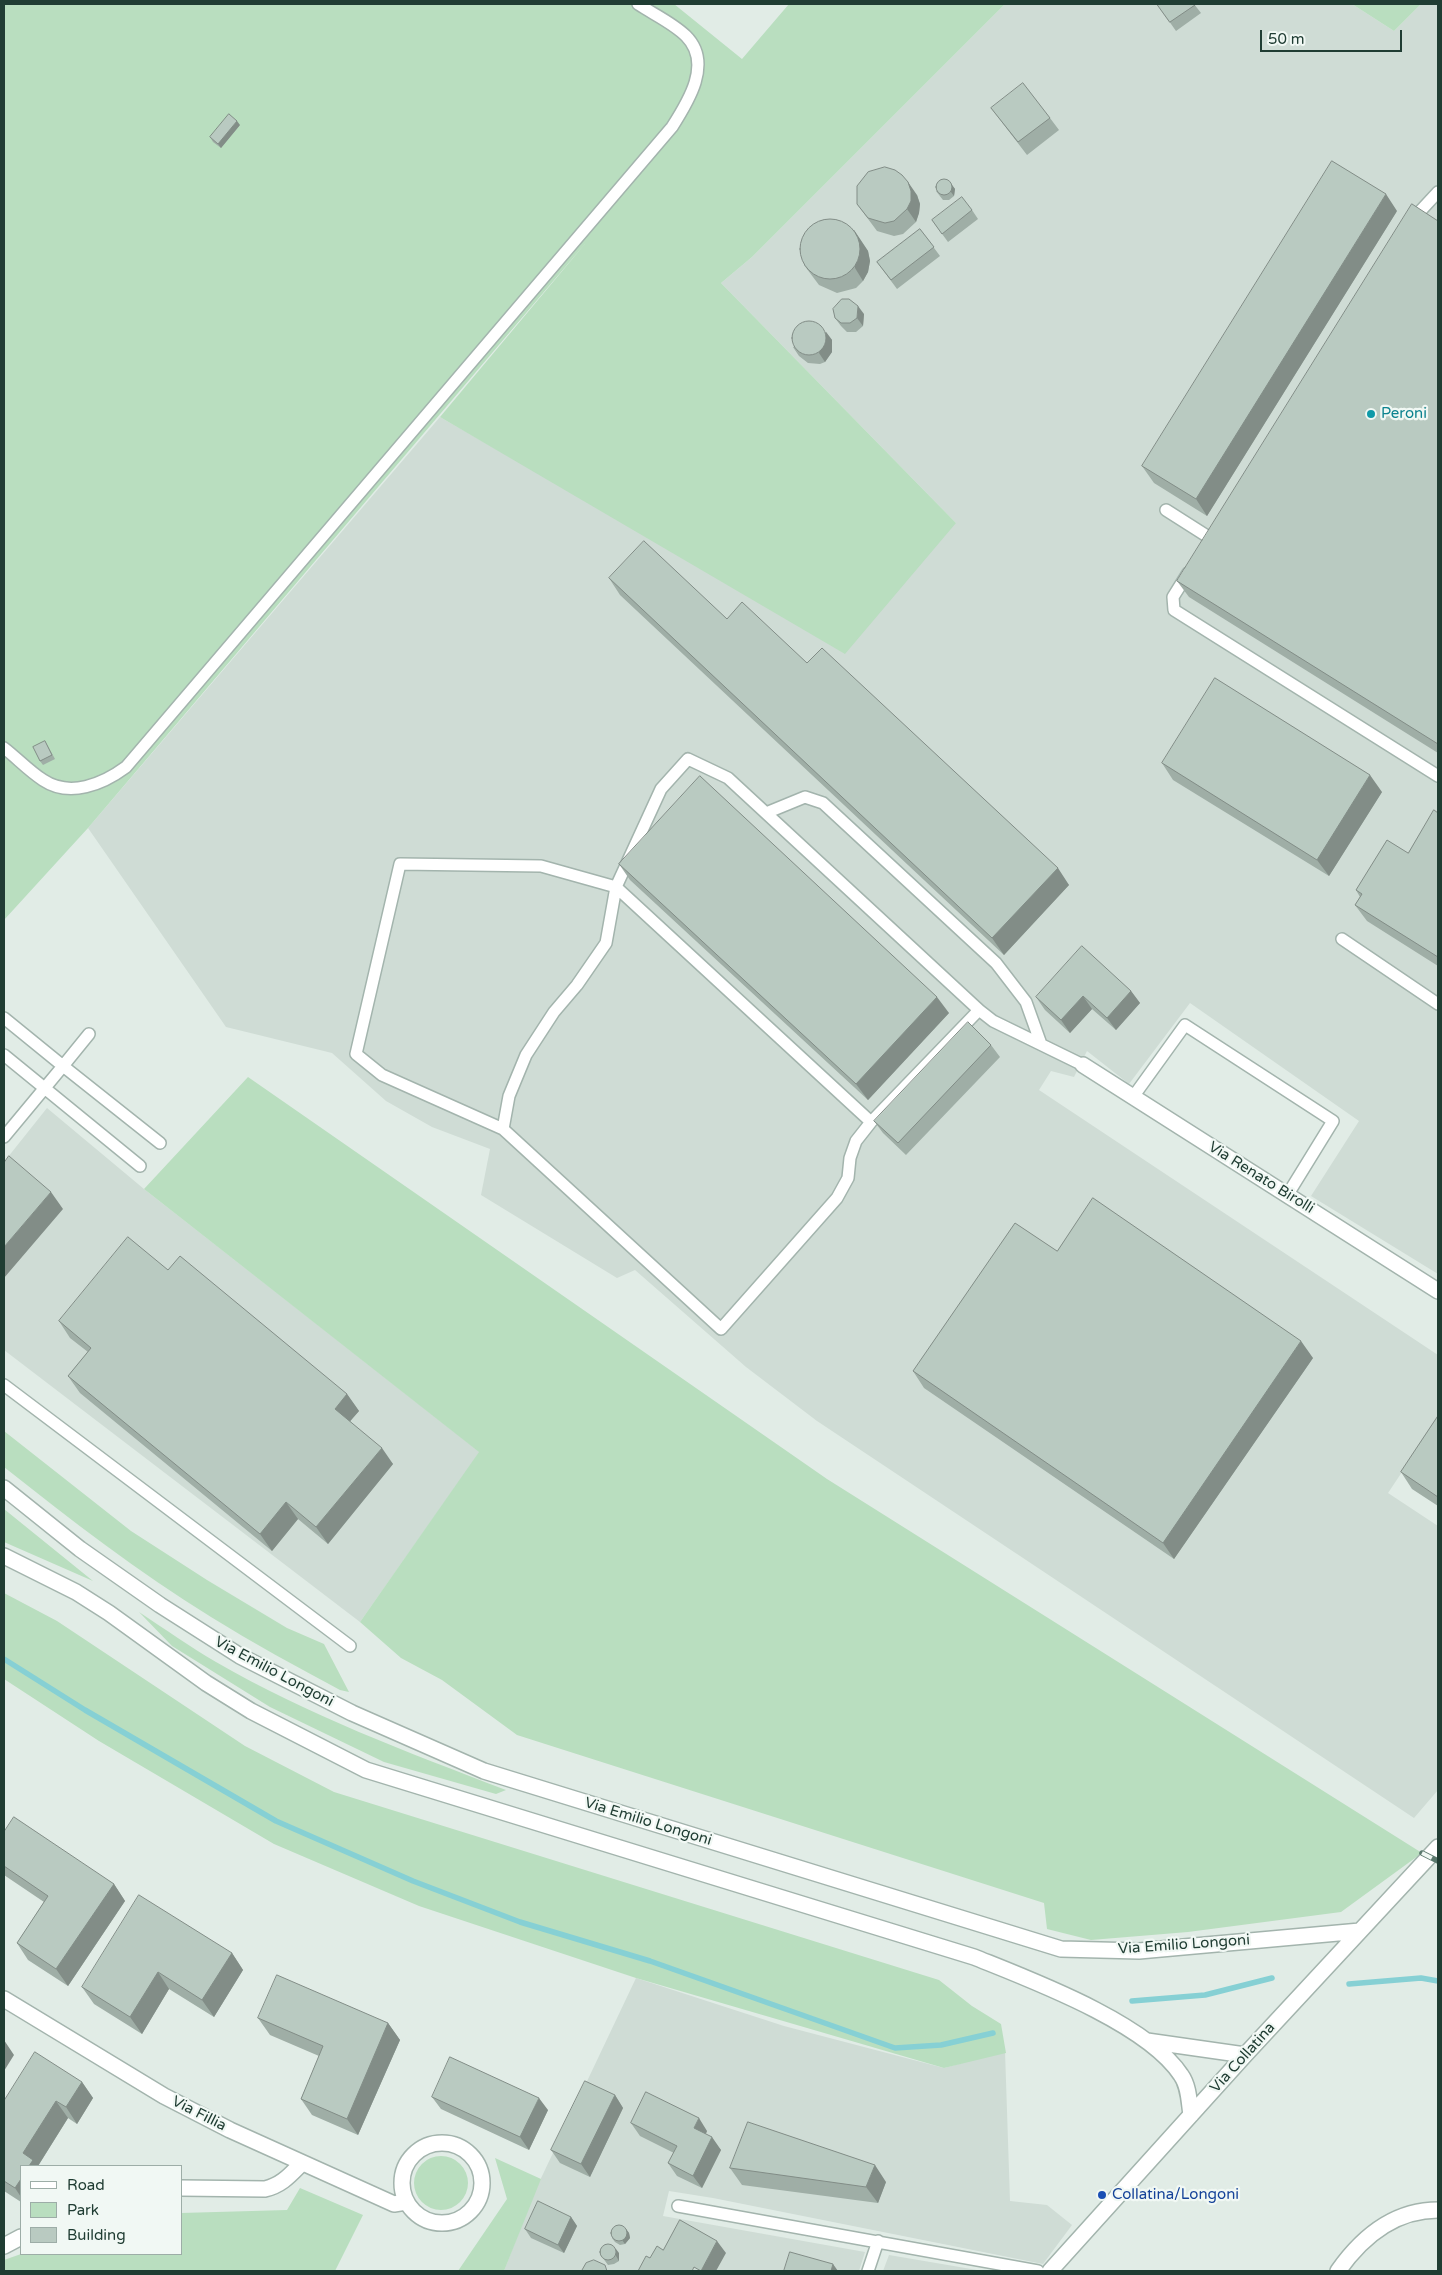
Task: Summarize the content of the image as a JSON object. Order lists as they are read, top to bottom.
{
  "streets": {
    "street": [
      "Via Renato Birolli",
      "Via Emilio Longoni",
      "Via Collatina",
      "Via Fillia"
    ]
  },
  "crossings": [
    ["Via Emilio Longoni", "Via Collatina"]
  ],
  "places": ["Peroni", "Collatina/Longoni"],
  "legend": ["Road", "Park", "Building"],
  "scale_bar": "50 m"
}
